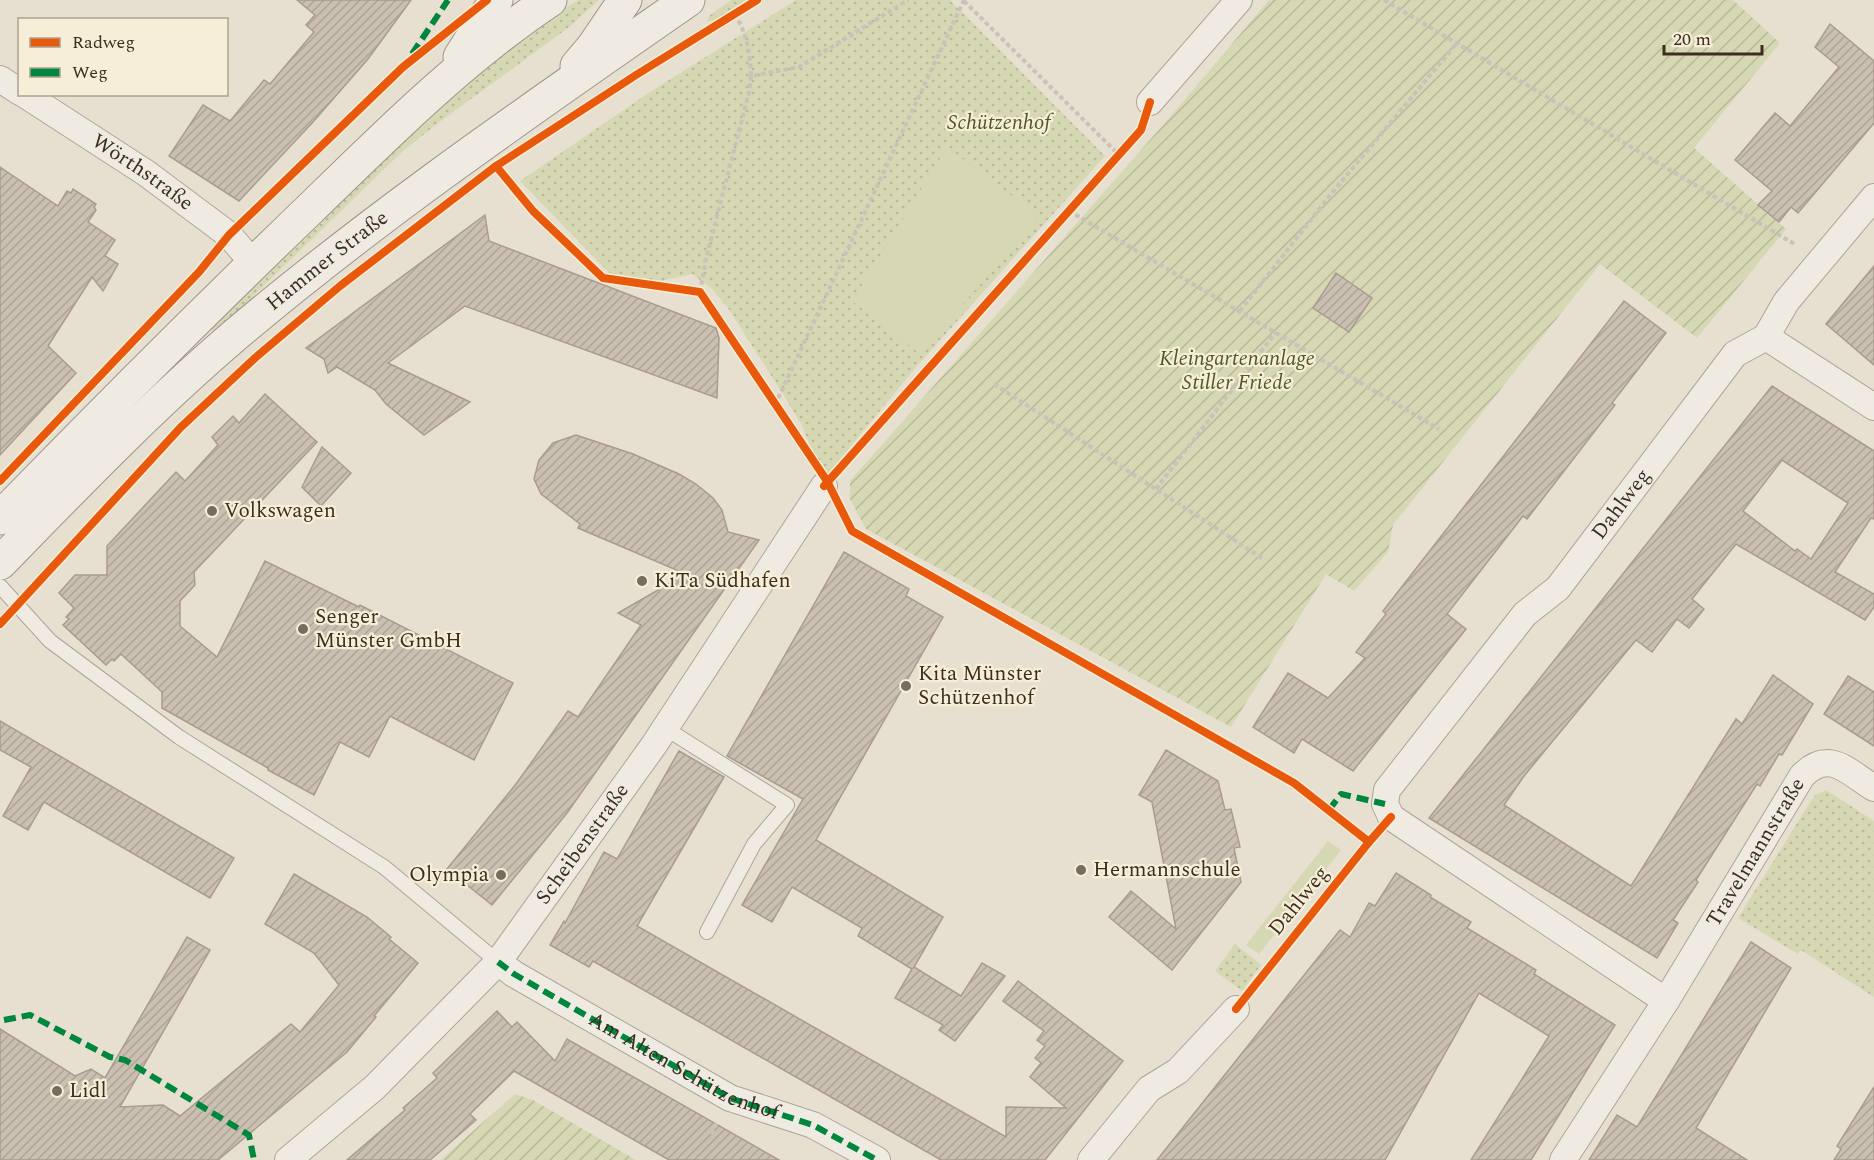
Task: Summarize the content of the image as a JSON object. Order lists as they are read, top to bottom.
{
  "streets": {
    "main road": ["Hammer Straße"],
    "street": [
      "Wörthstraße",
      "Dahlweg",
      "Scheibenstraße",
      "Travelmannstraße",
      "Am Alten Schützenhof"
    ]
  },
  "crossings": [
    ["Wörthstraße", "Hammer Straße"],
    ["Dahlweg", "Travelmannstraße"],
    ["Scheibenstraße", "Am Alten Schützenhof"]
  ],
  "parks": ["Schützenhof", "Kleingartenanlage Stiller Friede"],
  "places": [
    "Volkswagen",
    "KiTa Südhafen",
    "Senger Münster GmbH",
    "Kita Münster Schützenhof",
    "Hermannschule",
    "Olympia",
    "Lidl"
  ],
  "legend": ["Radweg", "Weg"],
  "scale_bar": "20 m"
}
